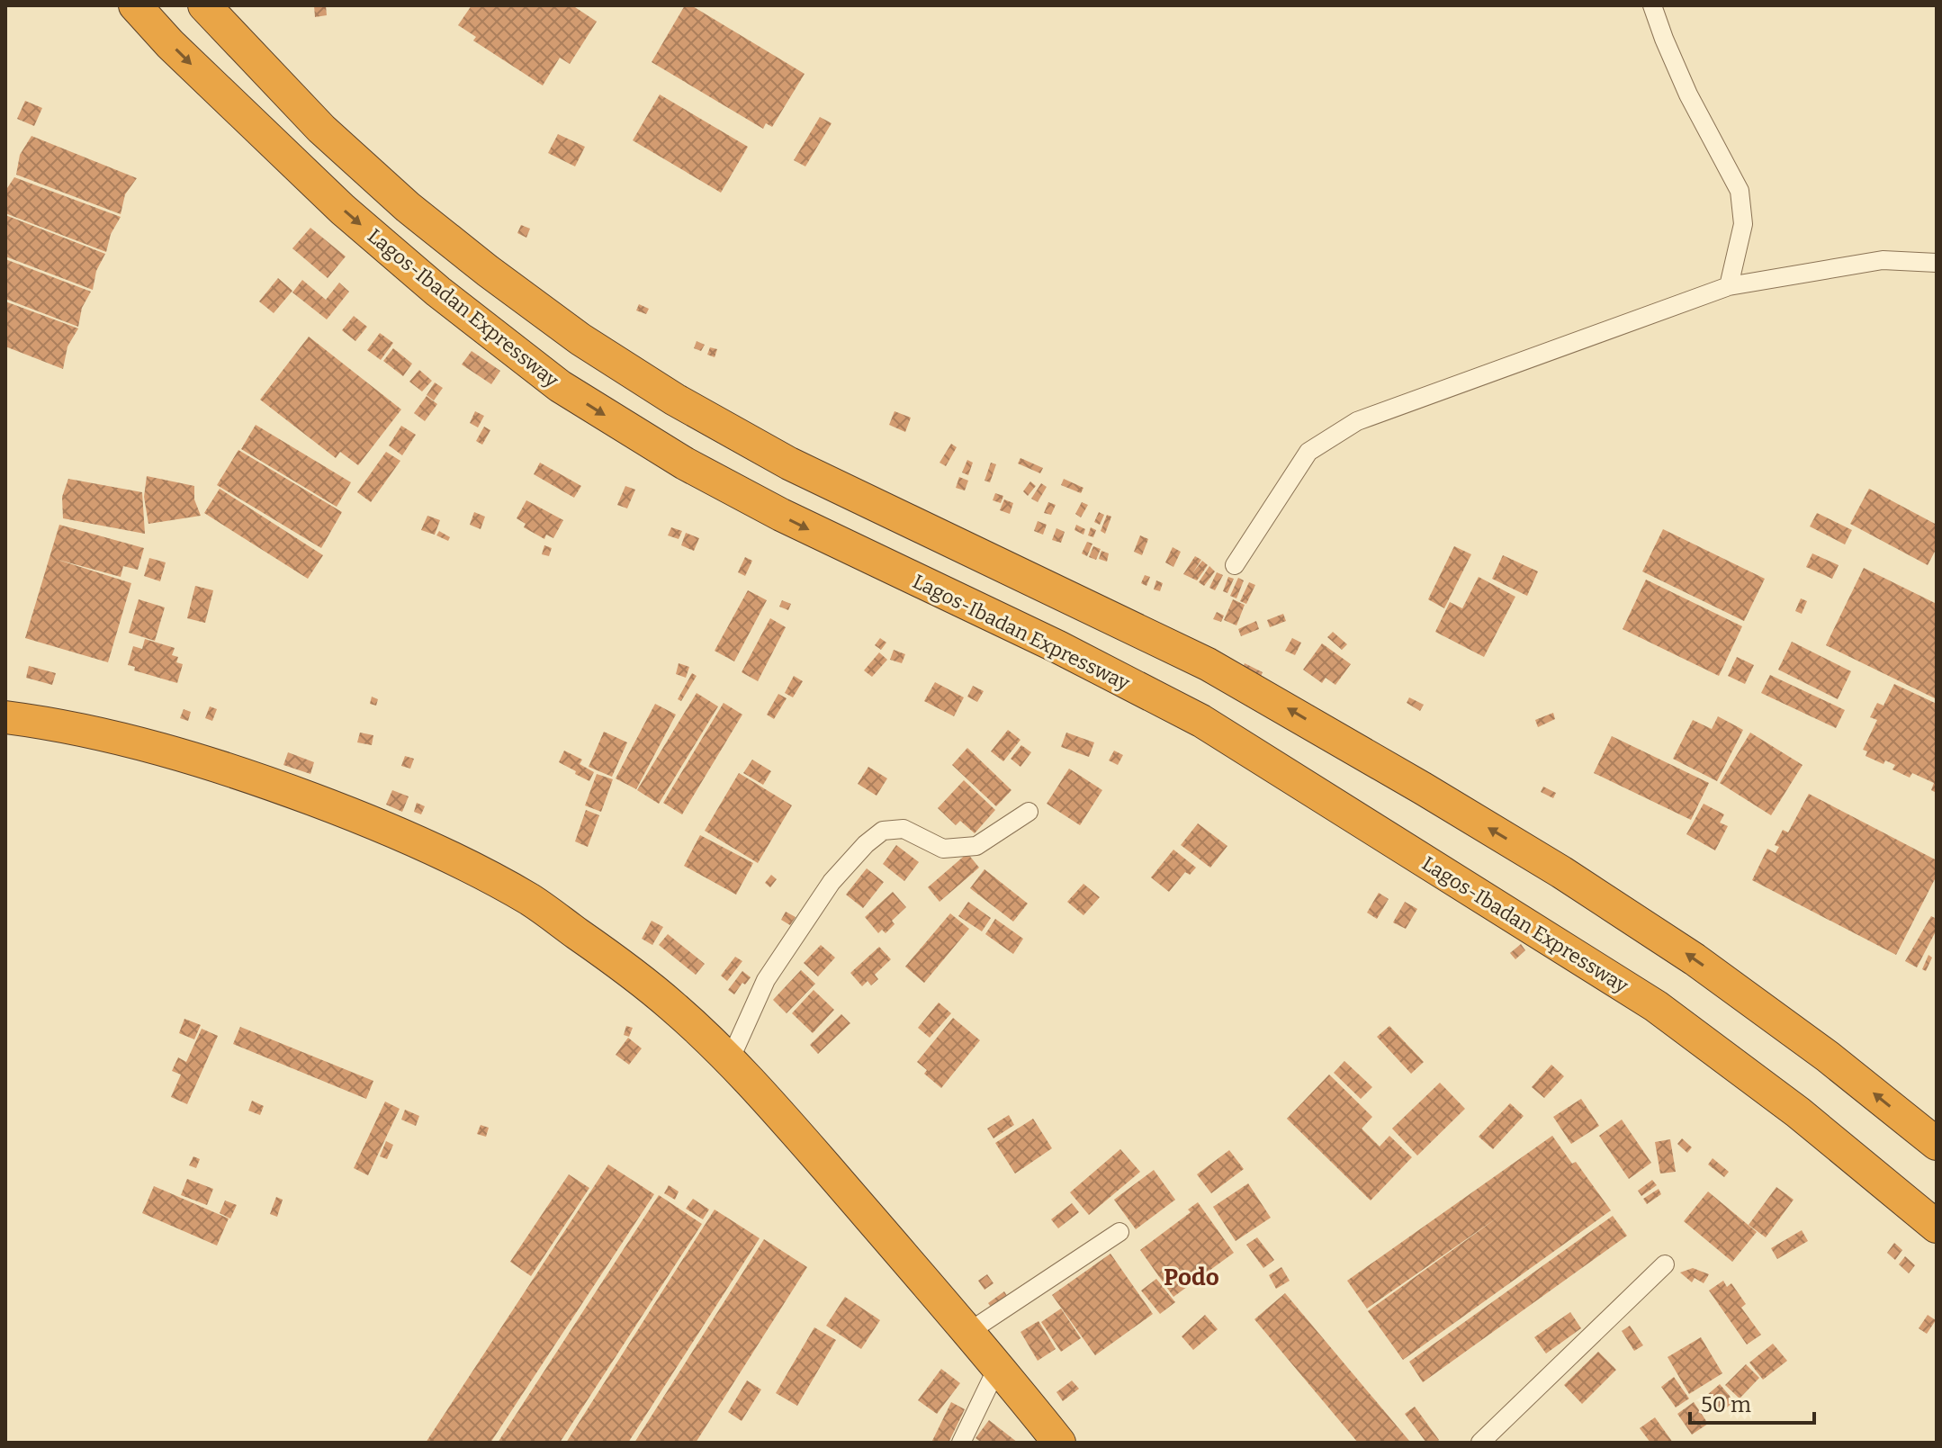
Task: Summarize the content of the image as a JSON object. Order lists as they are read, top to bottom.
{
  "streets": {
    "highway": ["Lagos-Ibadan Expressway"]
  },
  "districts": ["Podo"],
  "scale_bar": "50 m"
}
